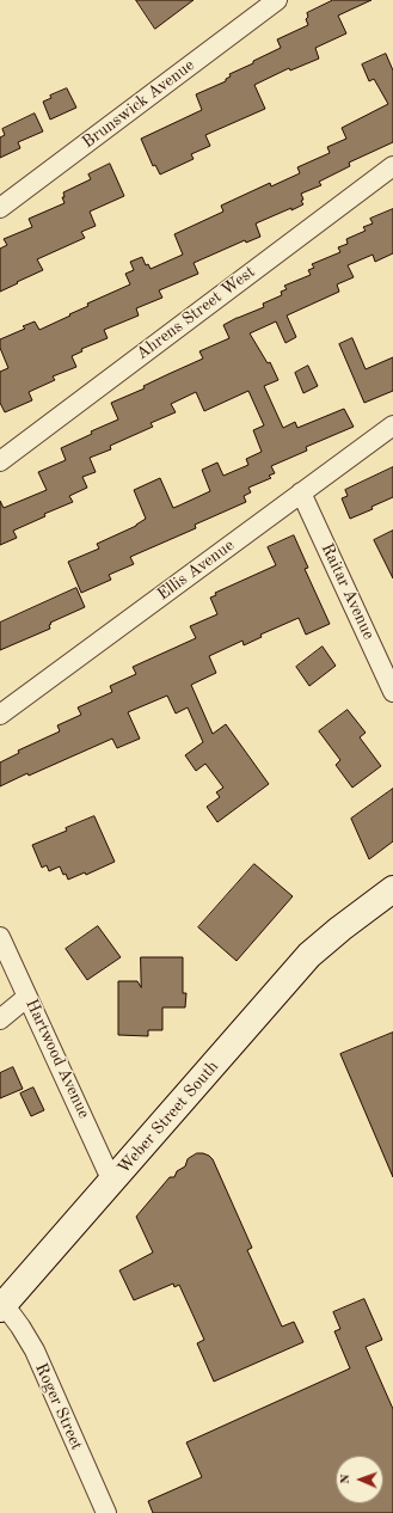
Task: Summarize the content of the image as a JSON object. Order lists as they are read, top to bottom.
{
  "streets": {
    "main road": ["Weber Street South"],
    "street": [
      "Brunswick Avenue",
      "Ahrens Street West",
      "Ellis Avenue",
      "Raitar Avenue",
      "Hartwood Avenue",
      "Roger Street"
    ]
  },
  "crossings": [
    ["Ellis Avenue", "Raitar Avenue"],
    ["Hartwood Avenue", "Weber Street South"],
    ["Weber Street South", "Roger Street"]
  ],
  "north": "left"
}
